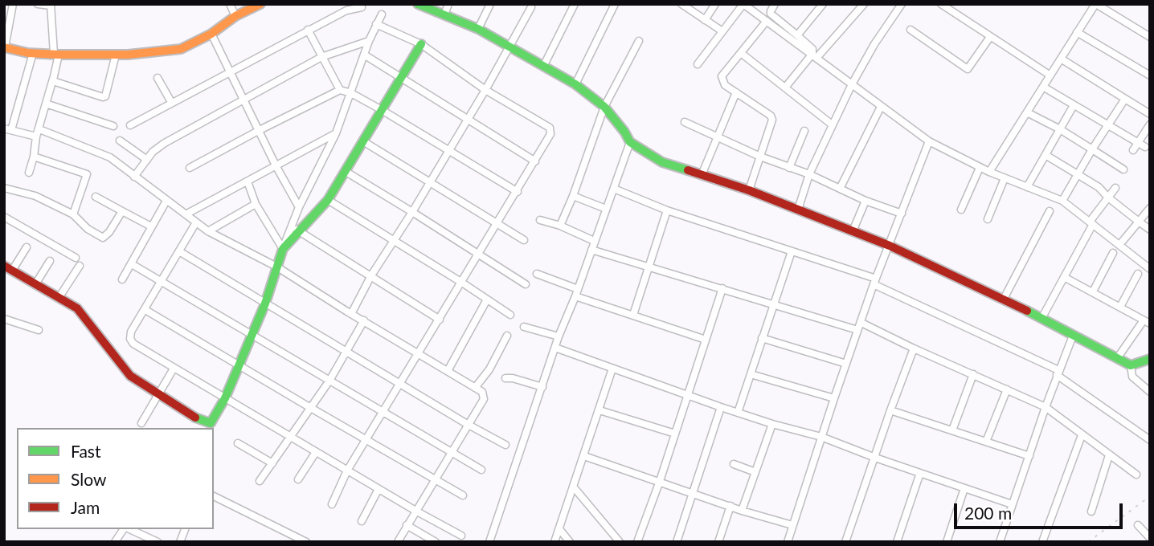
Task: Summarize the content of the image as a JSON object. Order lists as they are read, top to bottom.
{
  "legend": ["Fast", "Slow", "Jam"],
  "scale_bar": "200 m"
}
